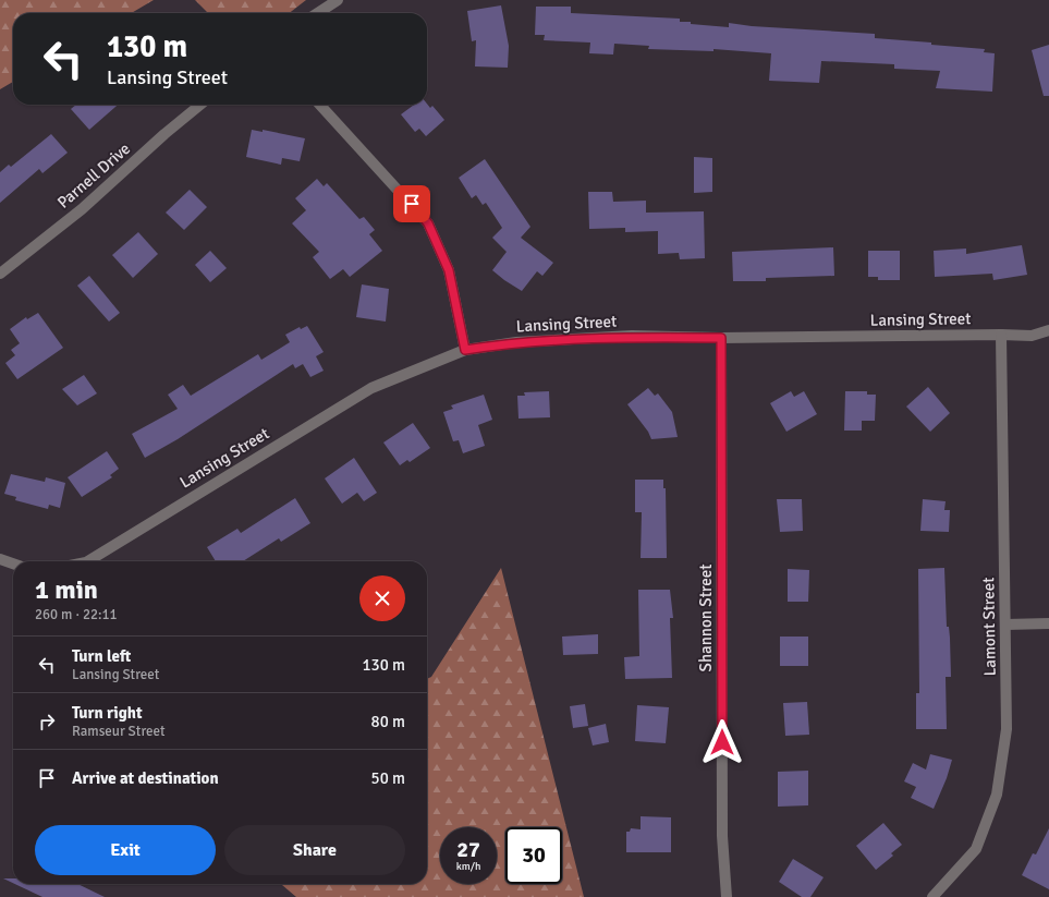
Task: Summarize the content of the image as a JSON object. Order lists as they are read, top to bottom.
{
  "streets": {
    "street": [
      "Parnell Drive",
      "Lansing Street",
      "Shannon Street",
      "Lamont Street"
    ]
  },
  "crossings": [
    ["Lansing Street", "Shannon Street"],
    ["Lansing Street", "Lamont Street"]
  ],
  "page": {
    "turn": ["130 m", "Lansing Street"],
    "heading": ["1 min", "260 m · 22:11"],
    "list": [
      {
        "name": "Turn left",
        "note": "Lansing Street",
        "value": "130 m"
      },
      {
        "name": "Turn right",
        "note": "Ramseur Street",
        "value": "80 m"
      },
      {
        "name": "Arrive at destination",
        "value": "50 m"
      }
    ],
    "buttons": ["Exit", "Share"],
    "speed": "27 km/h",
    "limit": "30"
  }
}
